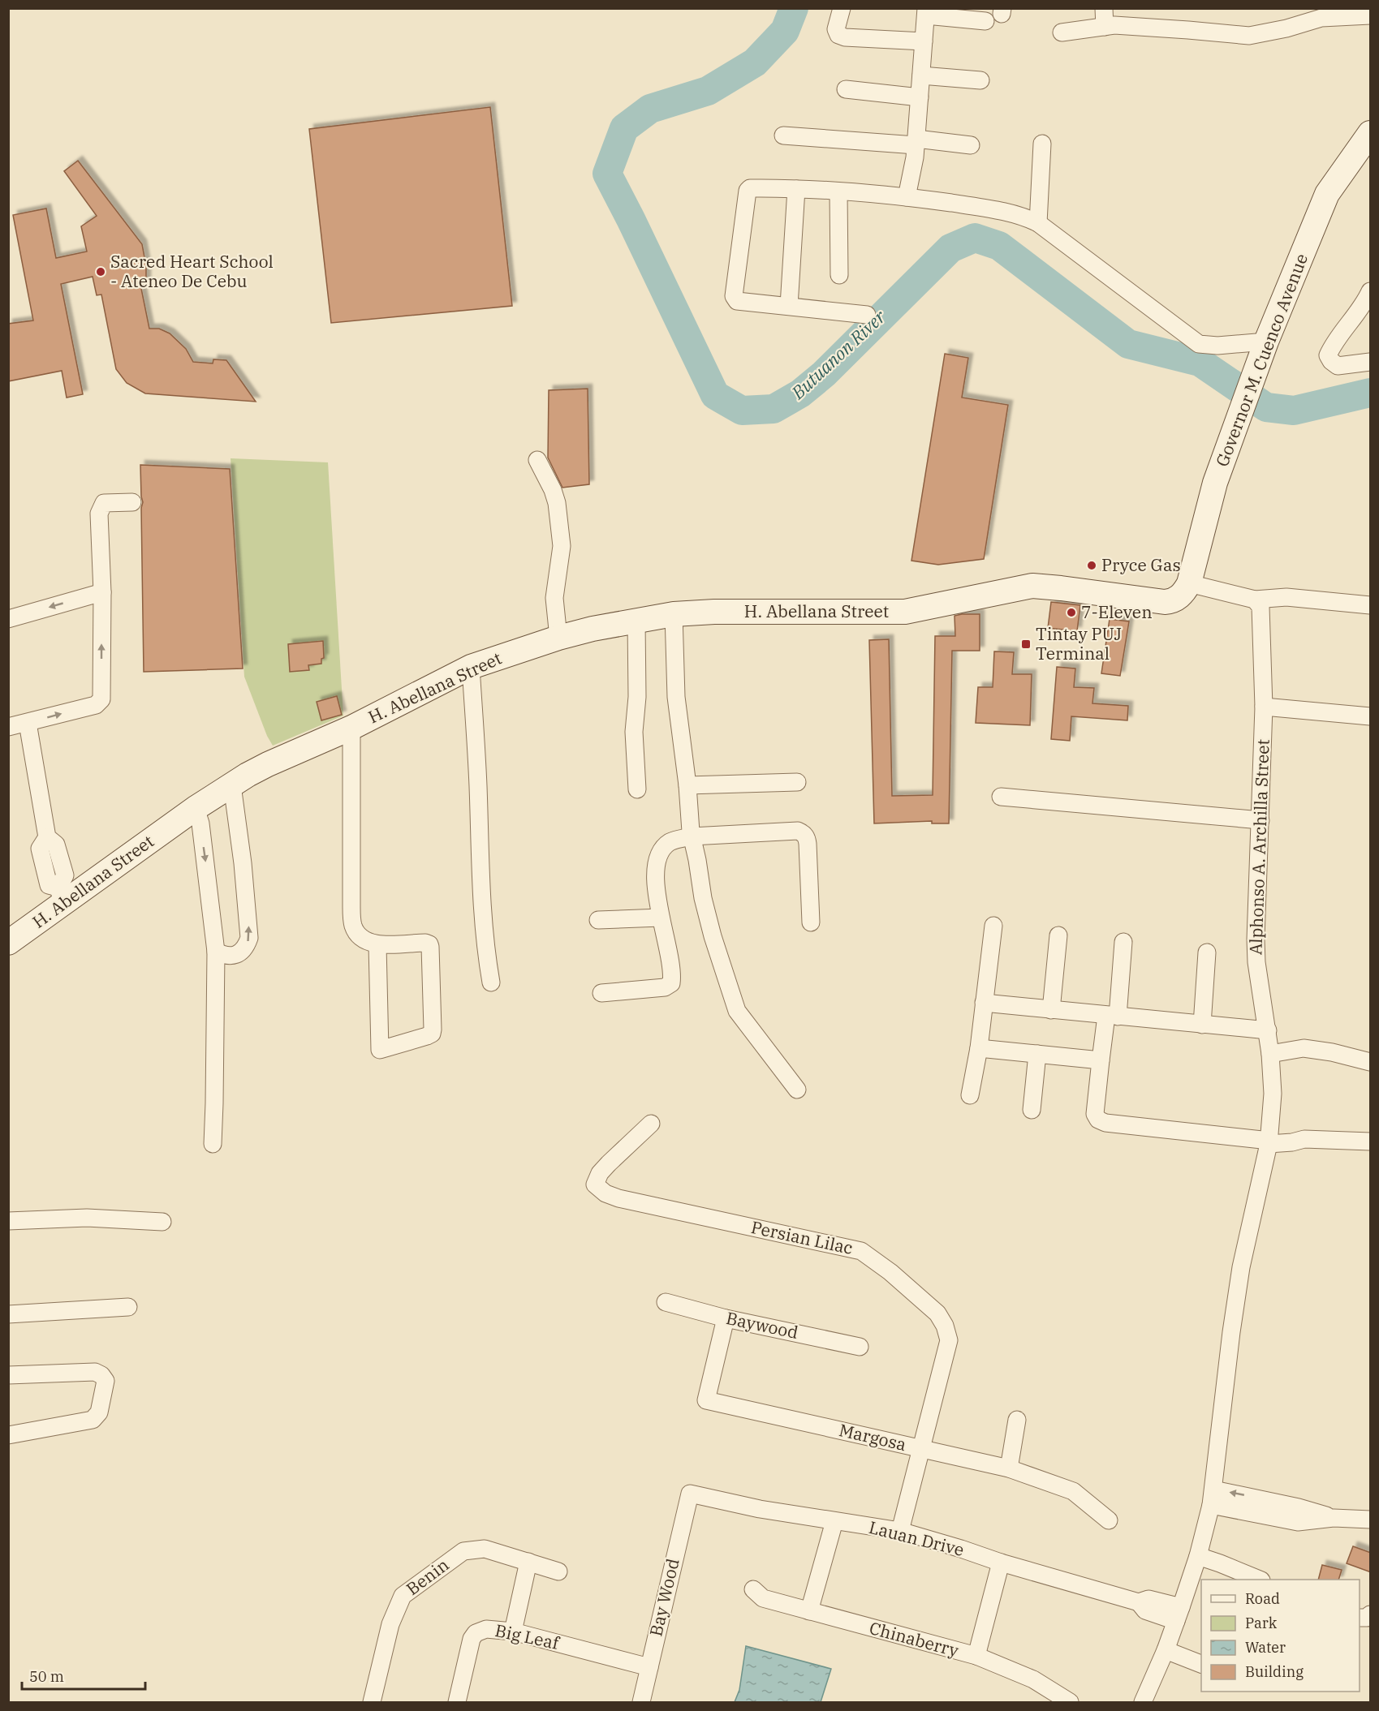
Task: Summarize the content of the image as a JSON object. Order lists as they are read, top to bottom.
{
  "streets": {
    "main road": ["Governor M. Cuenco Avenue", "H. Abellana Street"],
    "street": [
      "Alphonso A. Archilla Street",
      "Persian Lilac",
      "Baywood",
      "Margosa",
      "Lauan Drive",
      "Benin",
      "Bay Wood",
      "Big Leaf",
      "Chinaberry"
    ]
  },
  "crossings": [
    ["Governor M. Cuenco Avenue", "H. Abellana Street"],
    ["Persian Lilac", "Margosa"],
    ["Persian Lilac", "Lauan Drive"],
    ["Baywood", "Margosa"],
    ["Lauan Drive", "Bay Wood"],
    ["Bay Wood", "Big Leaf"]
  ],
  "water": ["Butuanon River"],
  "places": {
    "other": ["Sacred Heart School - Ateneo De Cebu", "Pryce Gas", "7-Eleven"],
    "transit": ["Tintay PUJ Terminal"]
  },
  "legend": [
    "Road",
    "Park",
    "Water",
    "Building"
  ],
  "scale_bar": "50 m"
}
